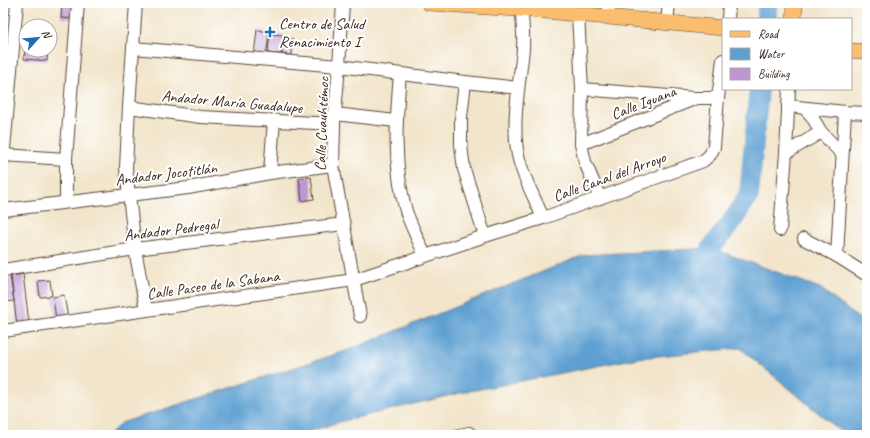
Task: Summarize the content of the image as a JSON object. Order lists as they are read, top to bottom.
{
  "streets": {
    "street": [
      "Andador María Guadalupe",
      "Calle Iguana",
      "Calle Cuauhtémoc",
      "Andador Jocotitlán",
      "Calle Canal del Arroyo",
      "Andador Pedregal",
      "Calle Paseo de la Sabana"
    ]
  },
  "crossings": [
    ["Andador María Guadalupe", "Calle Cuauhtémoc"],
    ["Calle Iguana", "Calle Canal del Arroyo"],
    ["Calle Cuauhtémoc", "Andador Jocotitlán"],
    ["Calle Cuauhtémoc", "Andador Pedregal"],
    ["Calle Cuauhtémoc", "Calle Paseo de la Sabana"],
    ["Calle Canal del Arroyo", "Calle Paseo de la Sabana"]
  ],
  "places": {
    "health": ["Centro de Salud Renacimiento I"]
  },
  "legend": ["Road", "Water", "Building"],
  "north": "top right"
}
